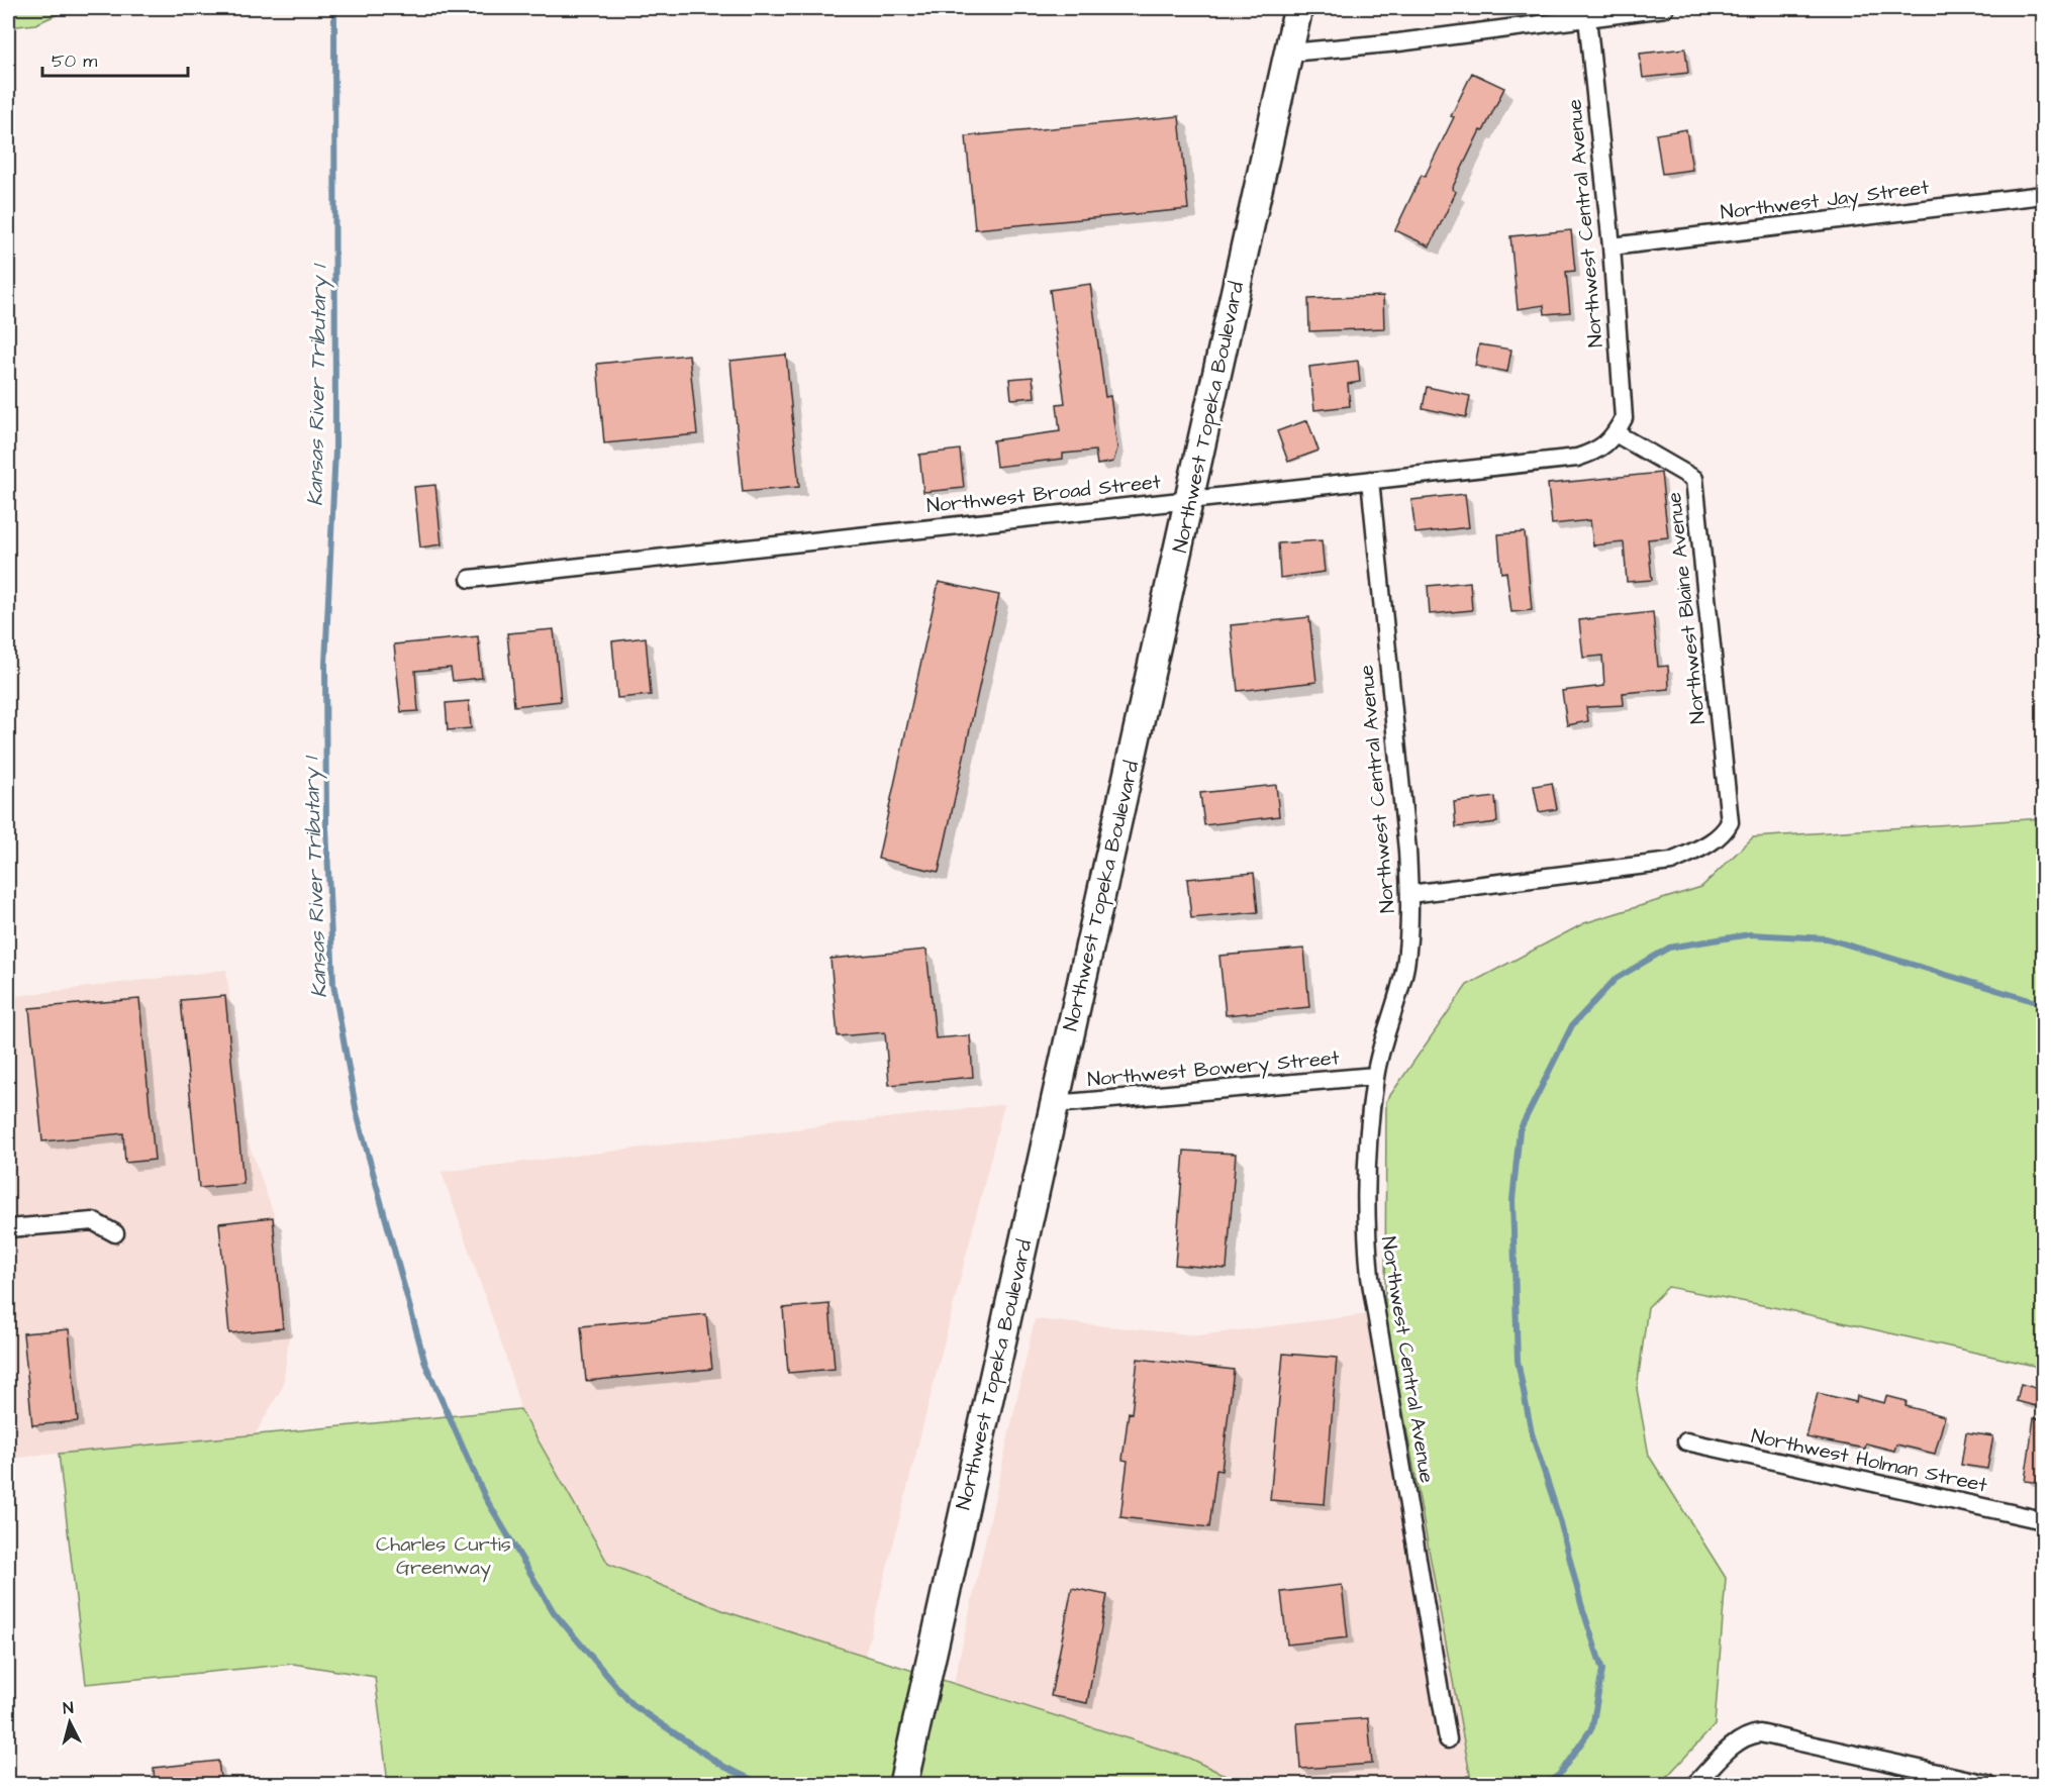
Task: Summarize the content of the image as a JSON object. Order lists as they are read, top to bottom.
{
  "streets": {
    "main road": ["Northwest Topeka Boulevard"],
    "street": [
      "Northwest Jay Street",
      "Northwest Central Avenue",
      "Northwest Broad Street",
      "Northwest Blaine Avenue",
      "Northwest Bowery Street",
      "Northwest Holman Street"
    ]
  },
  "crossings": [
    ["Northwest Jay Street", "Northwest Central Avenue"],
    ["Northwest Central Avenue", "Northwest Broad Street"],
    ["Northwest Central Avenue", "Northwest Blaine Avenue"],
    ["Northwest Central Avenue", "Northwest Bowery Street"],
    ["Northwest Topeka Boulevard", "Northwest Broad Street"],
    ["Northwest Topeka Boulevard", "Northwest Bowery Street"],
    ["Northwest Broad Street", "Northwest Blaine Avenue"]
  ],
  "water": ["Kansas River Tributary 1"],
  "parks": ["Charles Curtis Greenway"],
  "scale_bar": "50 m",
  "north": "top"
}
